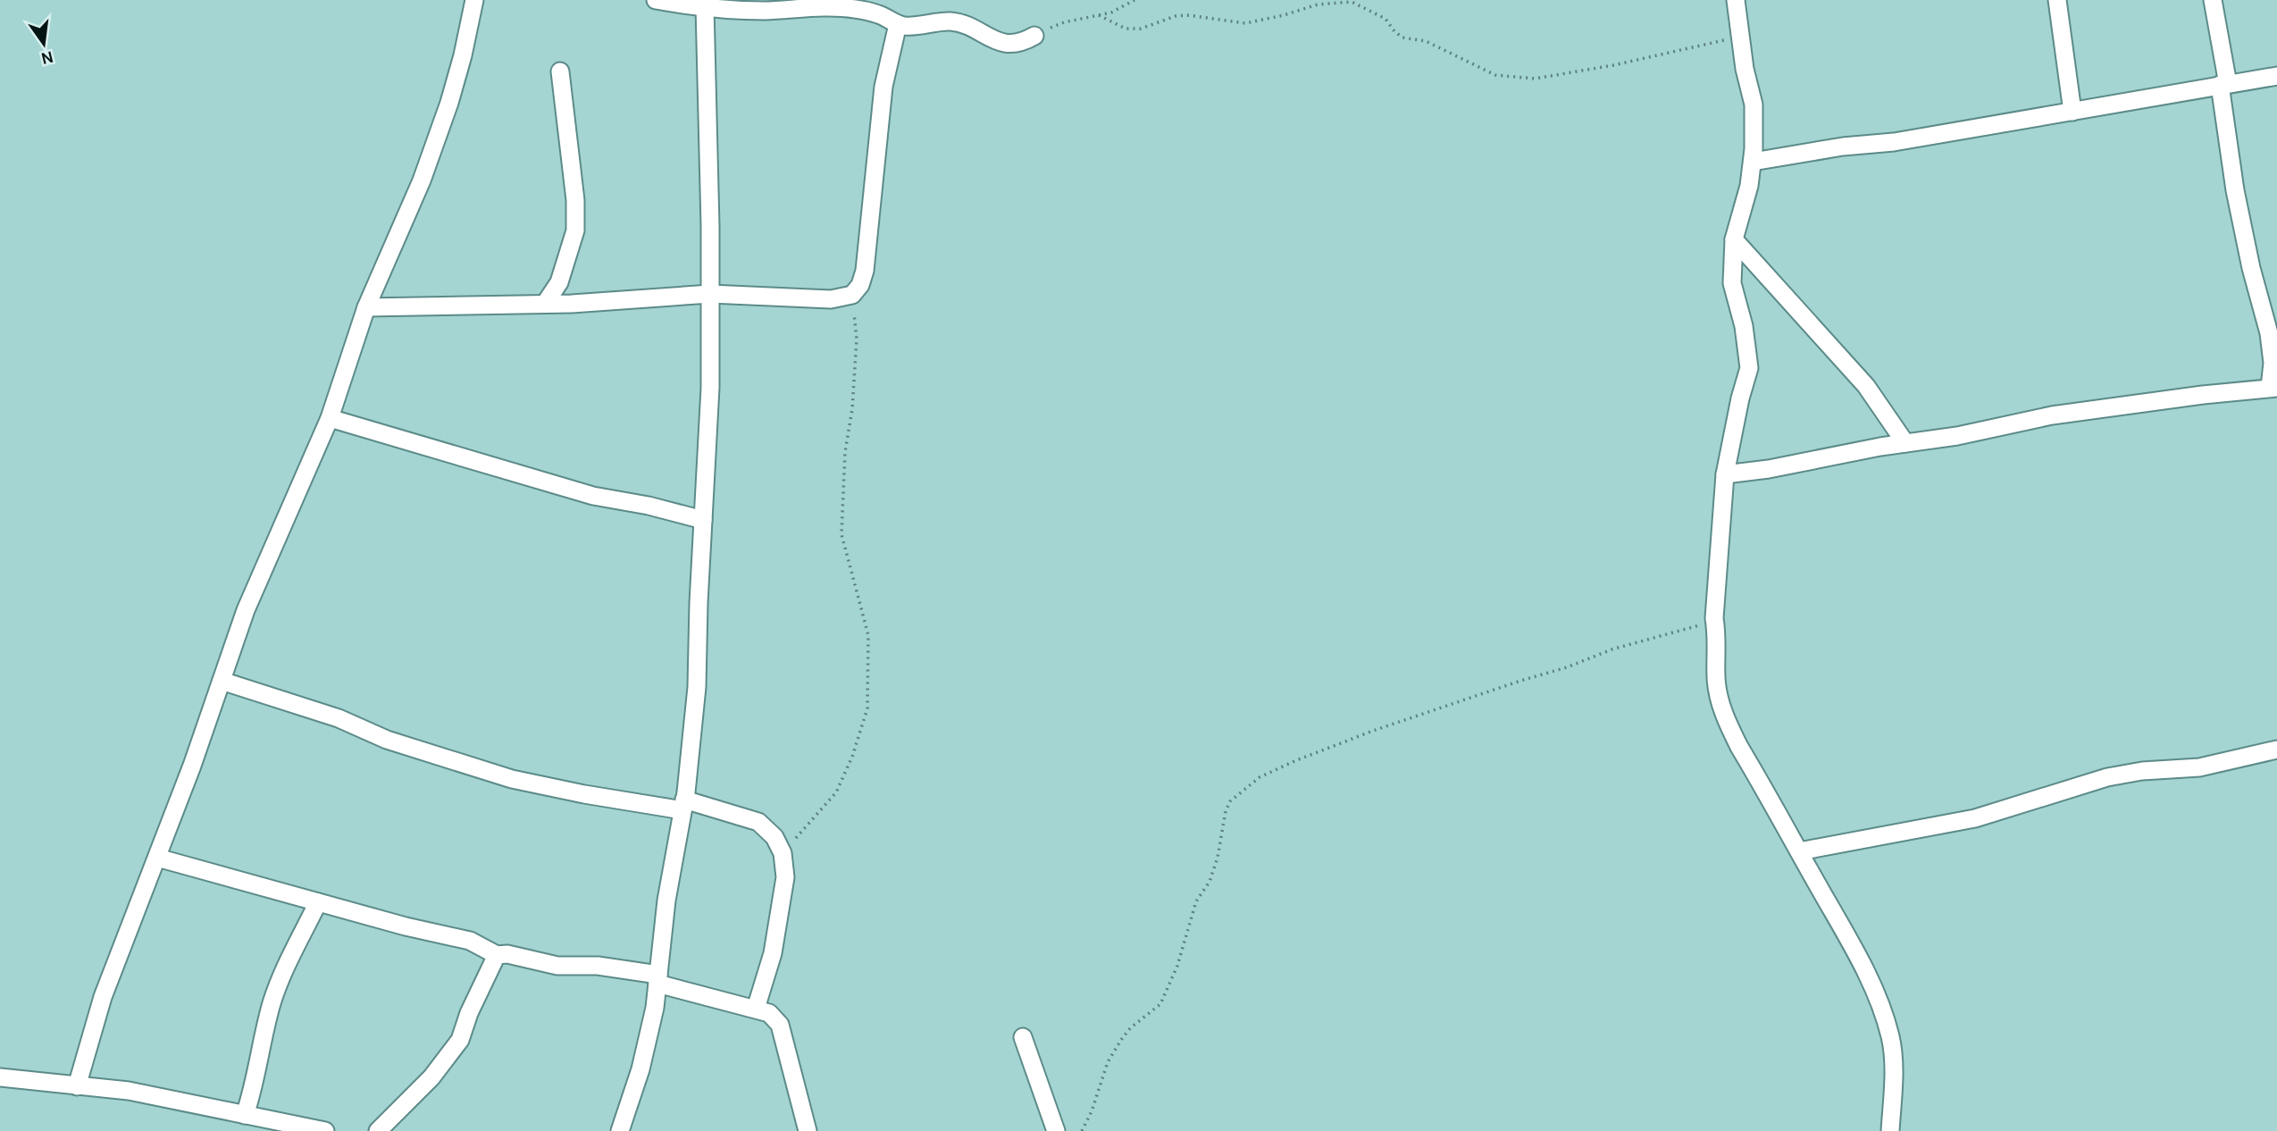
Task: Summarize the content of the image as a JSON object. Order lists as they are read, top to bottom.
{
  "north": "bottom"
}
